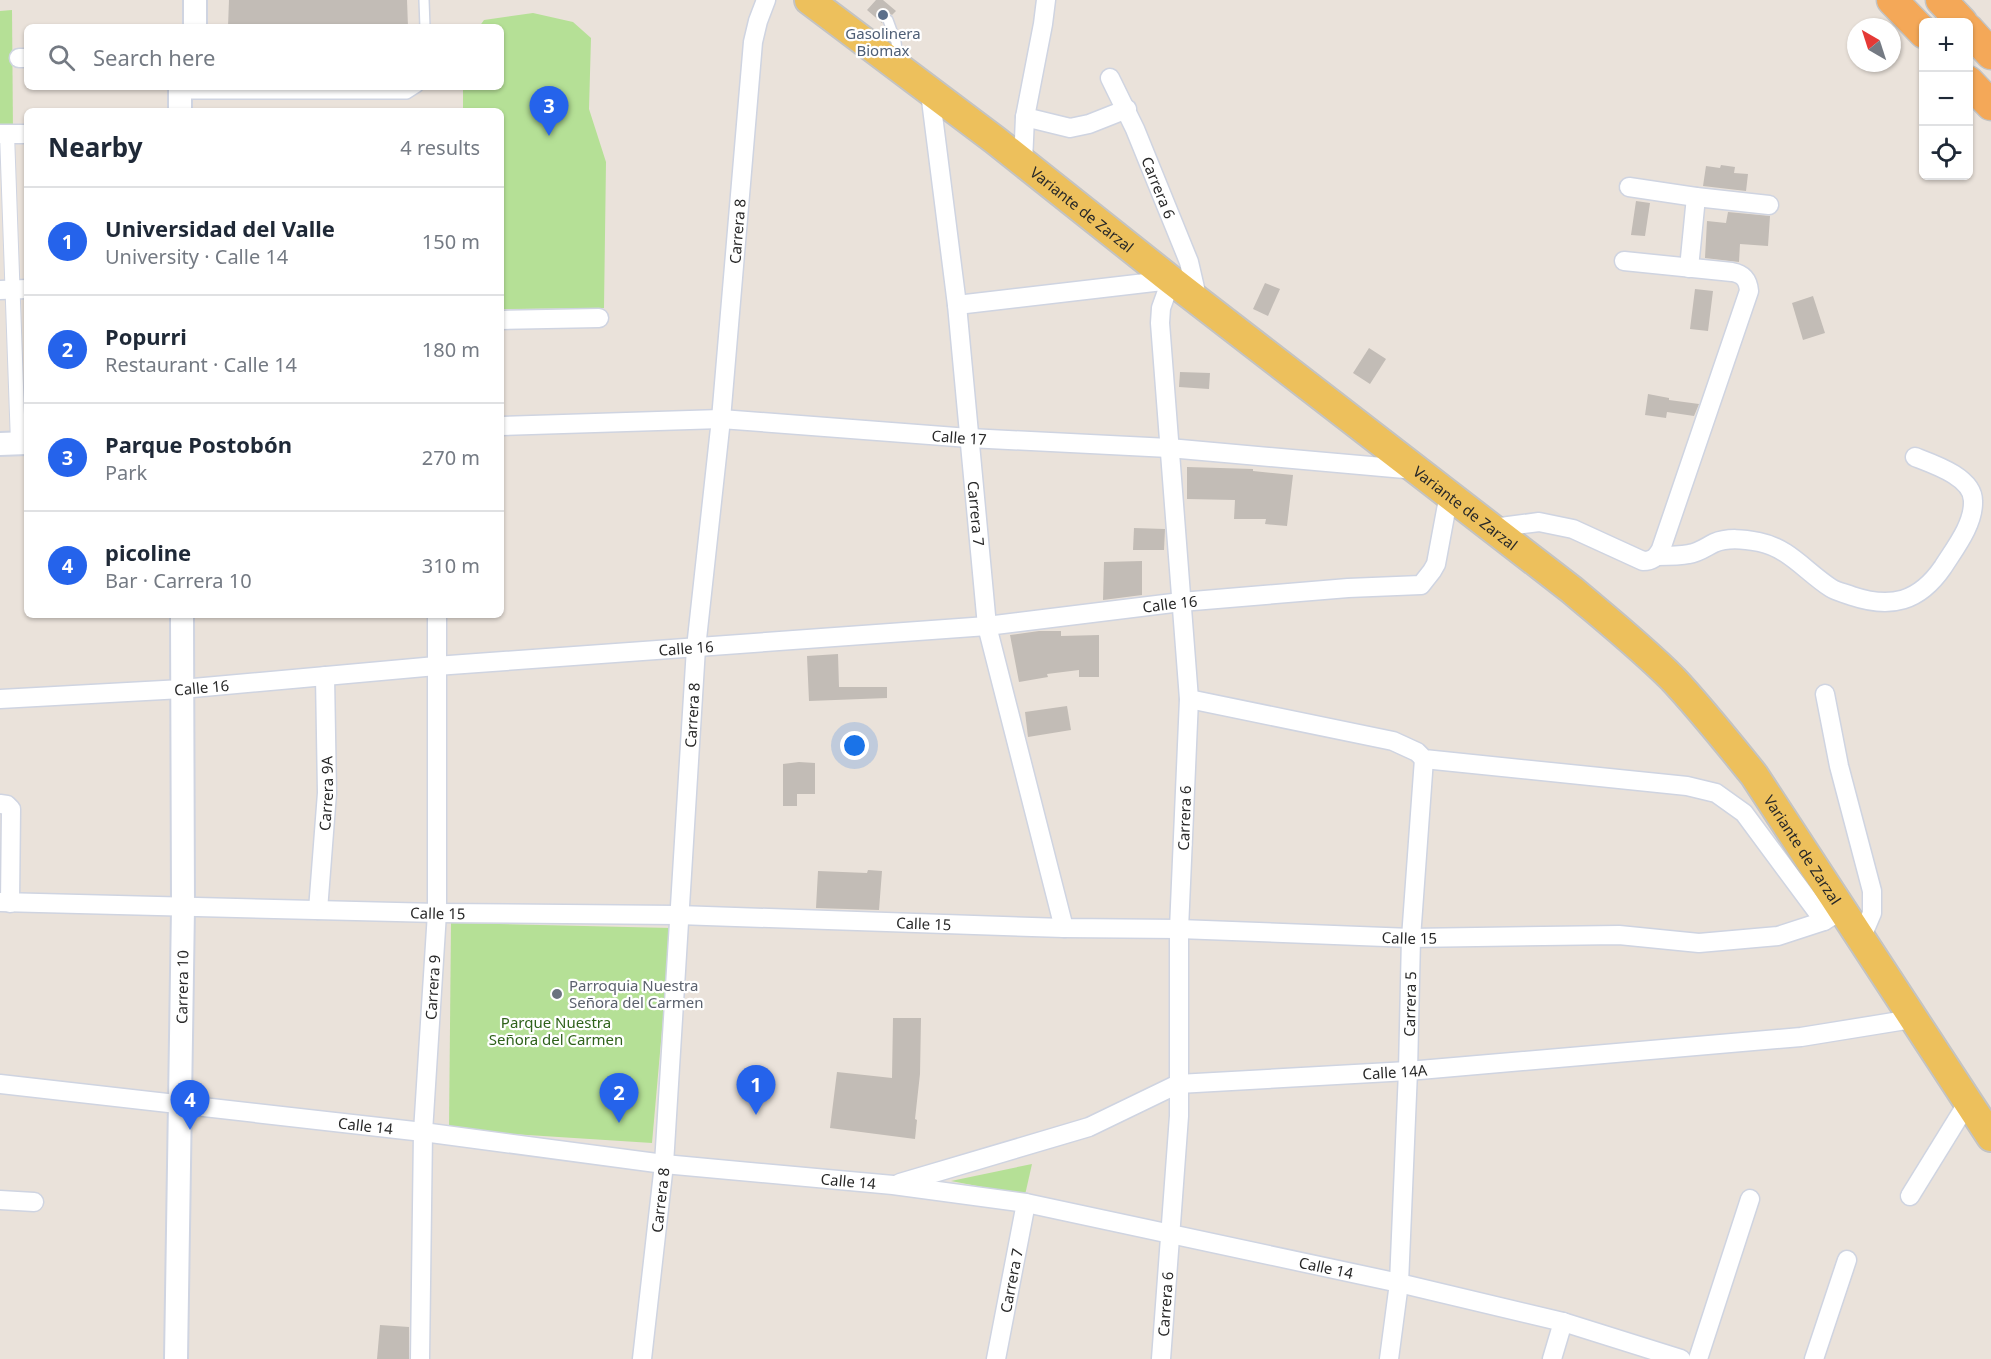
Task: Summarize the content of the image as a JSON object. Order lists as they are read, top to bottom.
{
  "streets": {
    "main road": ["Variante de Zarzal"],
    "street": [
      "Carrera 6",
      "Carrera 8",
      "Calle 17",
      "Carrera 7",
      "Calle 16",
      "Carrera 9A",
      "Calle 15",
      "Carrera 10",
      "Carrera 9",
      "Carrera 5",
      "Calle 14A",
      "Calle 14"
    ]
  },
  "crossings": [
    ["Carrera 6", "Variante de Zarzal"],
    ["Carrera 6", "Calle 17"],
    ["Carrera 6", "Calle 16"],
    ["Carrera 6", "Calle 15"],
    ["Carrera 6", "Calle 14A"],
    ["Carrera 6", "Calle 14"],
    ["Variante de Zarzal", "Calle 17"],
    ["Variante de Zarzal", "Carrera 7"],
    ["Variante de Zarzal", "Calle 16"],
    ["Variante de Zarzal", "Calle 15"],
    ["Variante de Zarzal", "Calle 14A"],
    ["Carrera 8", "Calle 17"],
    ["Carrera 8", "Calle 16"],
    ["Carrera 8", "Calle 15"],
    ["Carrera 8", "Calle 14"],
    ["Calle 17", "Carrera 7"],
    ["Carrera 7", "Calle 16"],
    ["Carrera 7", "Calle 15"],
    ["Carrera 7", "Calle 14"],
    ["Calle 16", "Carrera 9A"],
    ["Calle 16", "Carrera 10"],
    ["Calle 16", "Carrera 9"],
    ["Carrera 9A", "Calle 15"],
    ["Calle 15", "Carrera 10"],
    ["Calle 15", "Carrera 9"],
    ["Calle 15", "Carrera 5"],
    ["Carrera 10", "Calle 14"],
    ["Carrera 9", "Calle 14"],
    ["Carrera 5", "Calle 14A"],
    ["Carrera 5", "Calle 14"],
    ["Calle 14A", "Calle 14"]
  ],
  "parks": ["Parque Nuestra Señora del Carmen"],
  "places": ["Gasolinera Biomax", "Parroquia Nuestra Señora del Carmen"],
  "north": "top left",
  "page": {
    "map_buttons": ["+", "−"],
    "search": "Search here",
    "pins": [
      "3",
      "1",
      "2",
      "4"
    ],
    "heading": ["Nearby", "4 results"],
    "list": [
      {
        "mark": "1",
        "name": "Universidad del Valle",
        "note": "University · Calle 14",
        "value": "150 m"
      },
      {
        "mark": "2",
        "name": "Popurri",
        "note": "Restaurant · Calle 14",
        "value": "180 m"
      },
      {
        "mark": "3",
        "name": "Parque Postobón",
        "note": "Park",
        "value": "270 m"
      },
      {
        "mark": "4",
        "name": "picoline",
        "note": "Bar · Carrera 10",
        "value": "310 m"
      }
    ]
  }
}
